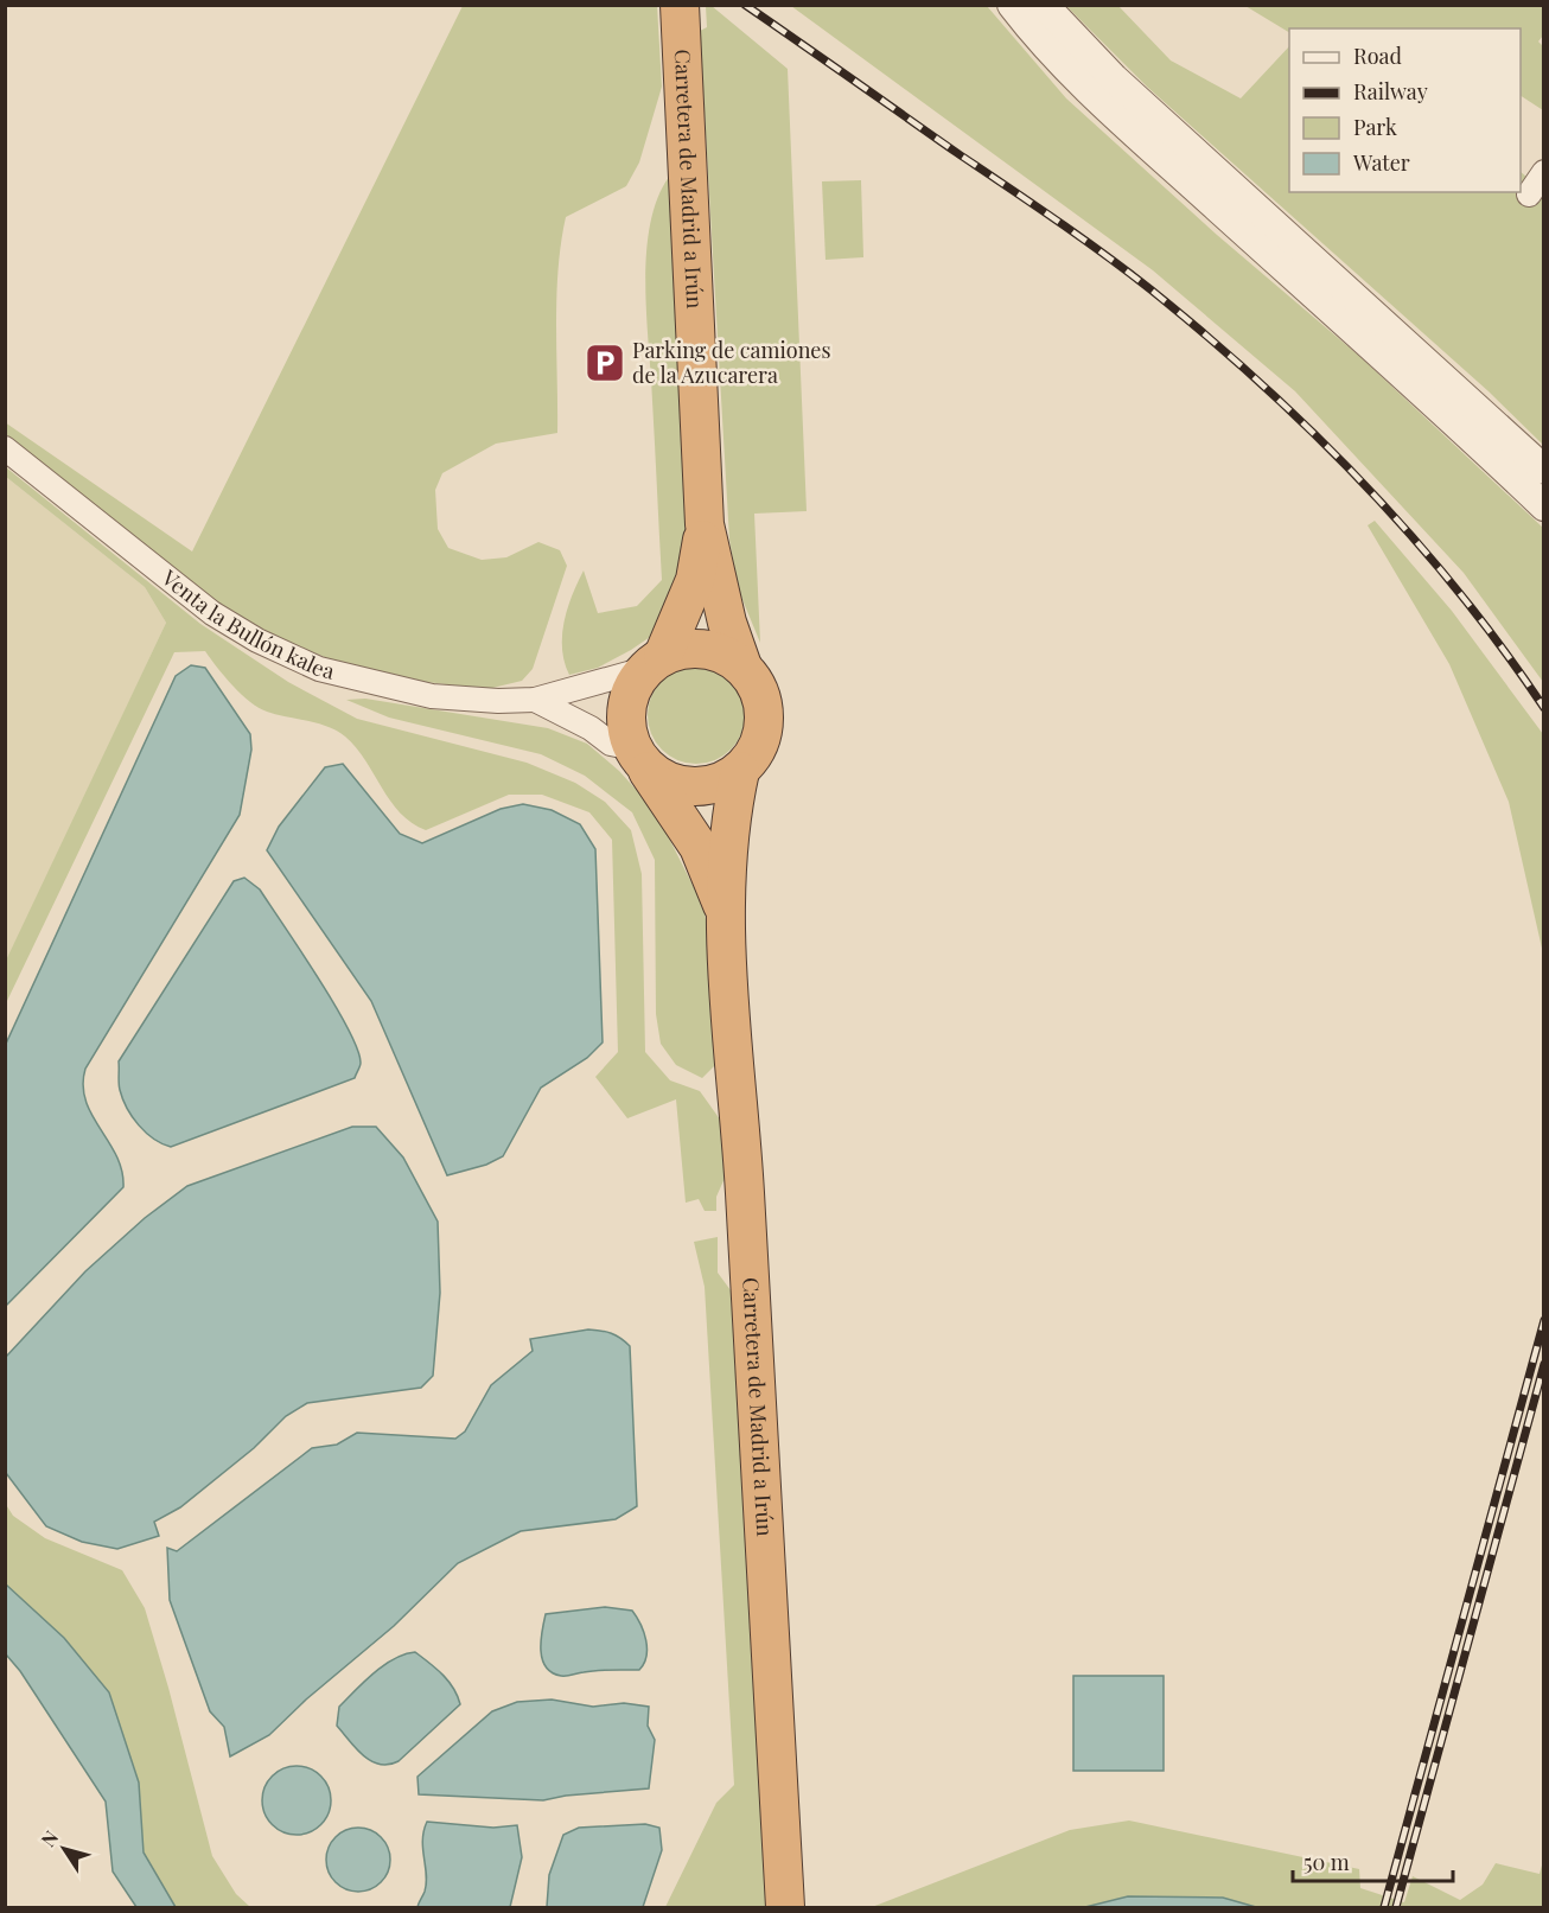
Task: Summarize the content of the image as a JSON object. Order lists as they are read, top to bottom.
{
  "streets": {
    "highway": ["Carretera de Madrid a Irún"],
    "street": ["Venta la Bullón kalea"]
  },
  "places": {
    "parking": ["Parking de camiones de la Azucarera"]
  },
  "legend": [
    "Road",
    "Railway",
    "Park",
    "Water"
  ],
  "scale_bar": "50 m",
  "north": "top left"
}
